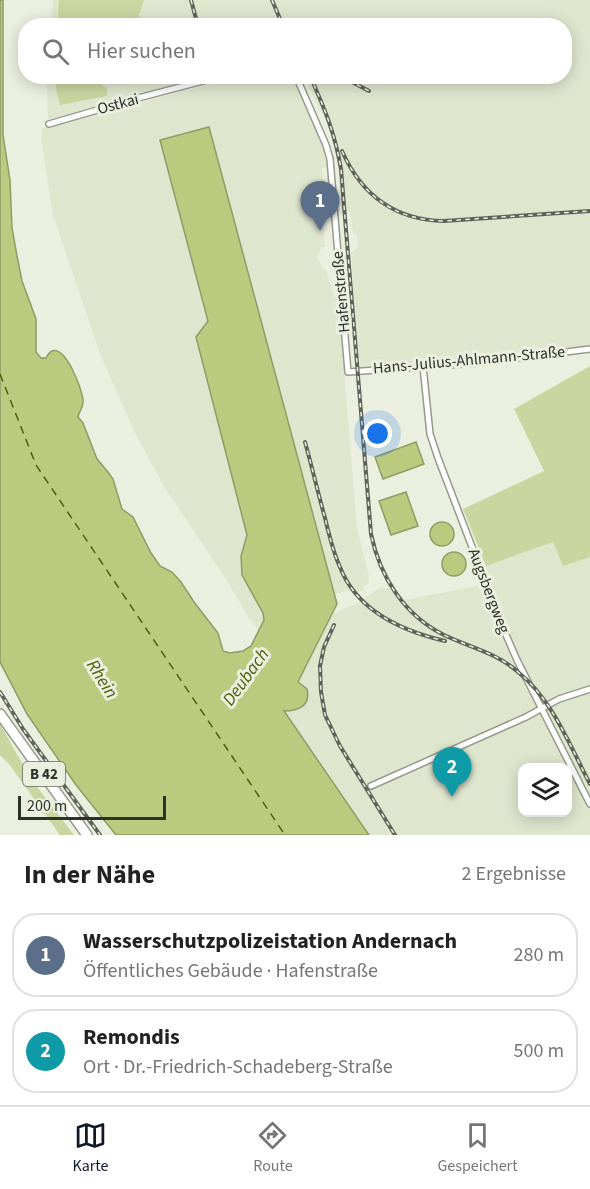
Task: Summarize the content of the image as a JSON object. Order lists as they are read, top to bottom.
{
  "streets": {
    "main road": ["B 42"],
    "street": [
      "Ostkai",
      "Hafenstraße",
      "Hans-Julius-Ahlmann-Straße",
      "Augsbergweg"
    ]
  },
  "crossings": [
    ["Hafenstraße", "Hans-Julius-Ahlmann-Straße"],
    ["Hans-Julius-Ahlmann-Straße", "Augsbergweg"]
  ],
  "water": ["Deubach", "Rhein"],
  "scale_bar": "200 m",
  "page": {
    "search": "Hier suchen",
    "pins": ["1", "2"],
    "scale": "200 m",
    "heading": ["In der Nähe", "2 Ergebnisse"],
    "list": [
      {
        "mark": "1",
        "name": "Wasserschutzpolizeistation Andernach",
        "note": "Öffentliches Gebäude · Hafenstraße",
        "value": "280 m"
      },
      {
        "mark": "2",
        "name": "Remondis",
        "note": "Ort · Dr.-Friedrich-Schadeberg-Straße",
        "value": "500 m"
      }
    ],
    "nav": ["Karte", "Route", "Gespeichert"]
  }
}
